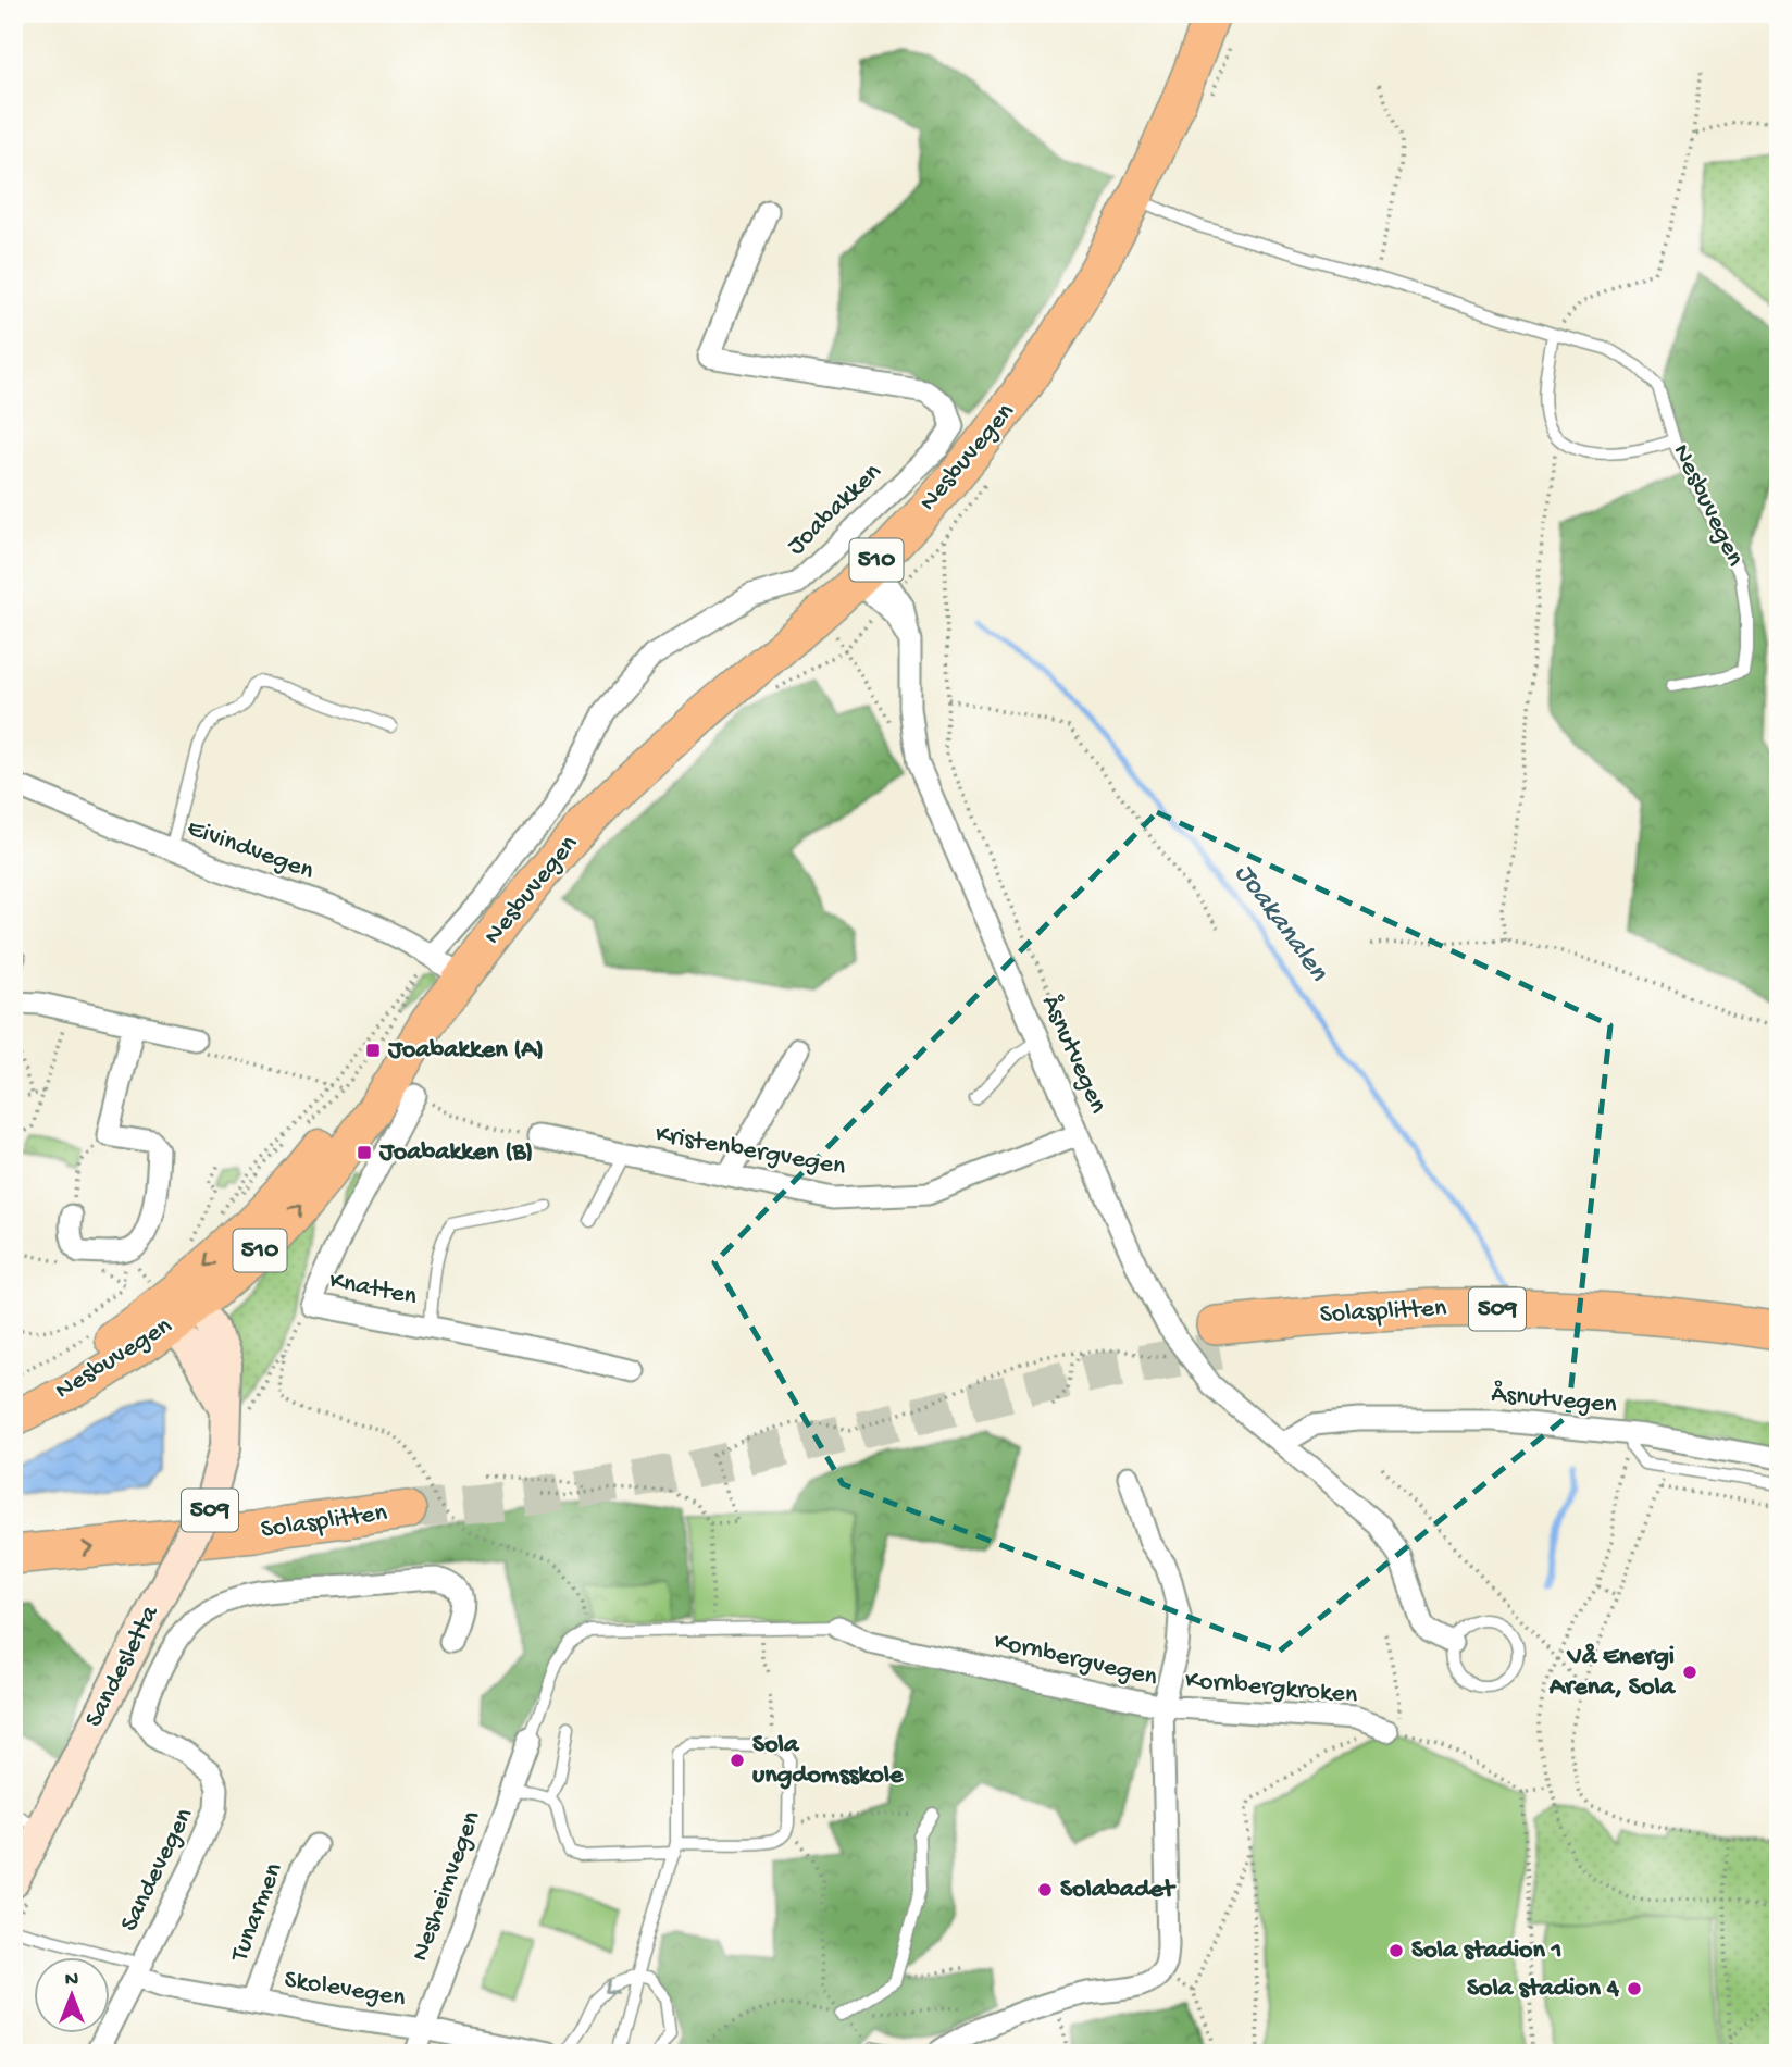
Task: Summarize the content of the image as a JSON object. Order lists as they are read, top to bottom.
{
  "streets": {
    "highway": ["509", "Solasplitten"],
    "main road": ["Nesbuvegen", "510"],
    "street": [
      "Joabakken",
      "Eivindvegen",
      "Åsnutvegen",
      "Kristenbergvegen",
      "Knatten",
      "Kornbergvegen",
      "Sandesletta",
      "Kornbergkroken",
      "Sandevegen",
      "Nesheimvegen",
      "Tunarmen",
      "Skolevegen"
    ]
  },
  "crossings": [
    ["Nesbuvegen", "Eivindvegen"],
    ["Nesbuvegen", "Åsnutvegen"],
    ["Nesbuvegen", "Knatten"],
    ["Joabakken", "Eivindvegen"],
    ["Åsnutvegen", "Kristenbergvegen"],
    ["Kornbergvegen", "Kornbergkroken"],
    ["Sandevegen", "Skolevegen"],
    ["Nesheimvegen", "Skolevegen"],
    ["Tunarmen", "Skolevegen"]
  ],
  "water": ["Joakanalen"],
  "places": {
    "transit": ["Joabakken (A)", "Joabakken (B)"],
    "other": [
      "Vå Energi Arena, Sola",
      "Sola ungdomsskole",
      "Solabadet",
      "Sola stadion 1",
      "Sola stadion 4"
    ]
  },
  "north": "top"
}
